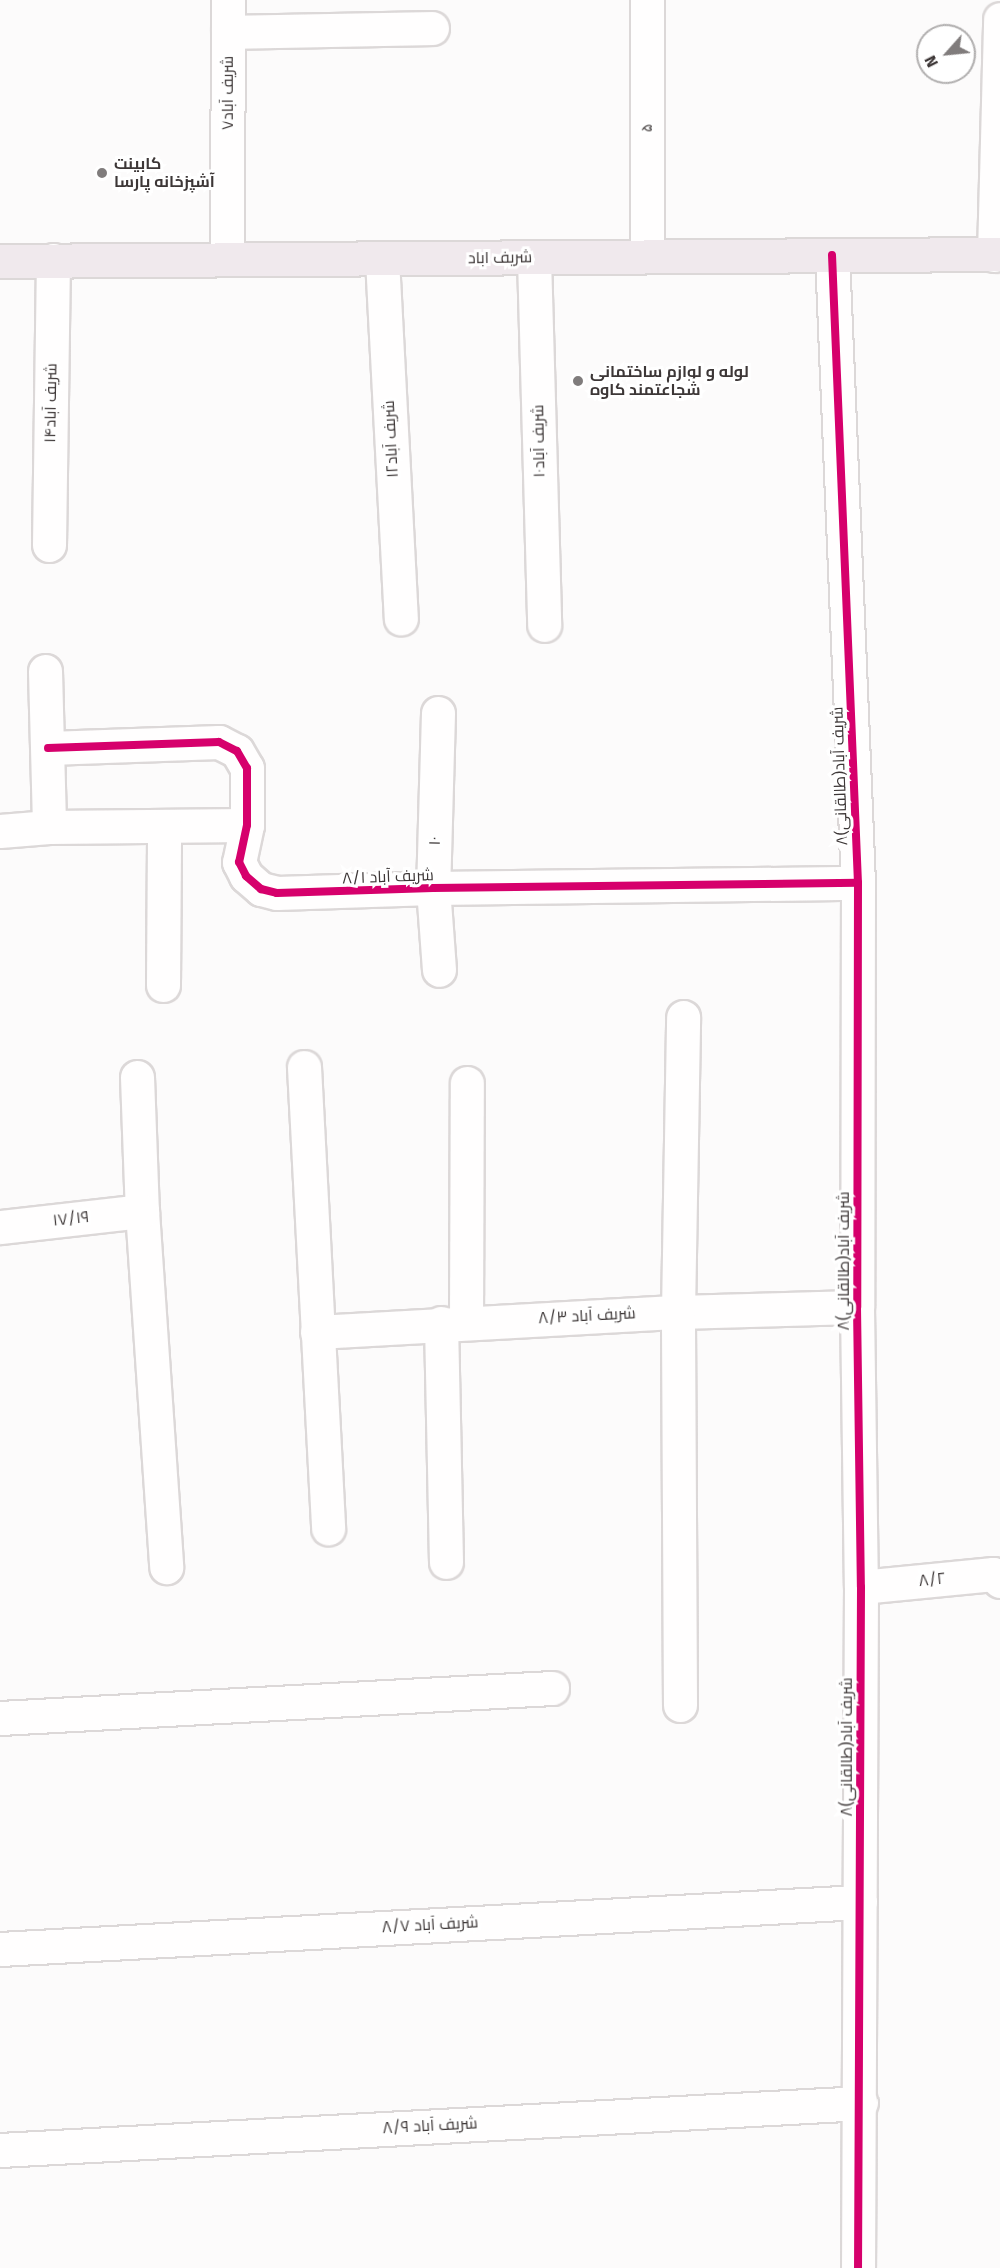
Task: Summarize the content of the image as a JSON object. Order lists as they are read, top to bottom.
{
  "streets": {
    "main road": ["شریف اباد"],
    "street": [
      "شریف آباد۷",
      "۵",
      "شریف آباد۱۴",
      "شریف آباد۱۲",
      "شریف آباد۱۰",
      "۸شریف آباد(طالقانی)",
      "۱۰",
      "شریف آباد ۸/۱",
      "۱۷/۱۹",
      "شریف آباد ۸/۳",
      "۸/۲",
      "شریف آباد ۸/۷",
      "شریف آباد ۸/۹"
    ]
  },
  "crossings": [
    ["شریف آباد۷", "شریف اباد"],
    ["۵", "شریف اباد"],
    ["شریف اباد", "شریف آباد۱۴"],
    ["شریف اباد", "شریف آباد۱۲"],
    ["شریف اباد", "شریف آباد۱۰"],
    ["شریف اباد", "۸شریف آباد(طالقانی)"],
    ["۸شریف آباد(طالقانی)", "شریف آباد ۸/۱"],
    ["۸شریف آباد(طالقانی)", "شریف آباد ۸/۳"],
    ["۸شریف آباد(طالقانی)", "۸/۲"],
    ["۸شریف آباد(طالقانی)", "شریف آباد ۸/۷"],
    ["۸شریف آباد(طالقانی)", "شریف آباد ۸/۹"],
    ["۱۰", "شریف آباد ۸/۱"]
  ],
  "places": ["کابینت آشپزخانه پارسا", "لوله و لوازم ساختمانی شجاعتمند کاوه"],
  "north": "bottom left"
}
